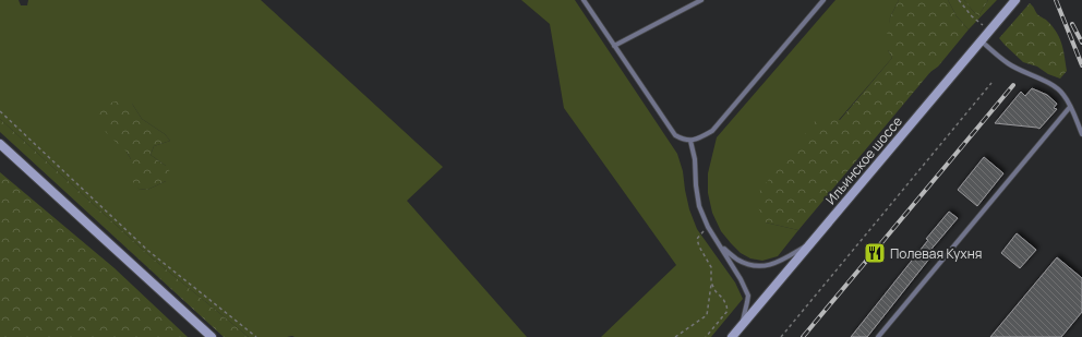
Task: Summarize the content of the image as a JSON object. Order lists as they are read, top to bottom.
{
  "streets": {
    "main road": ["Ильинское шоссе"]
  },
  "places": {
    "restaurant": ["Полевая Кухня"]
  }
}
